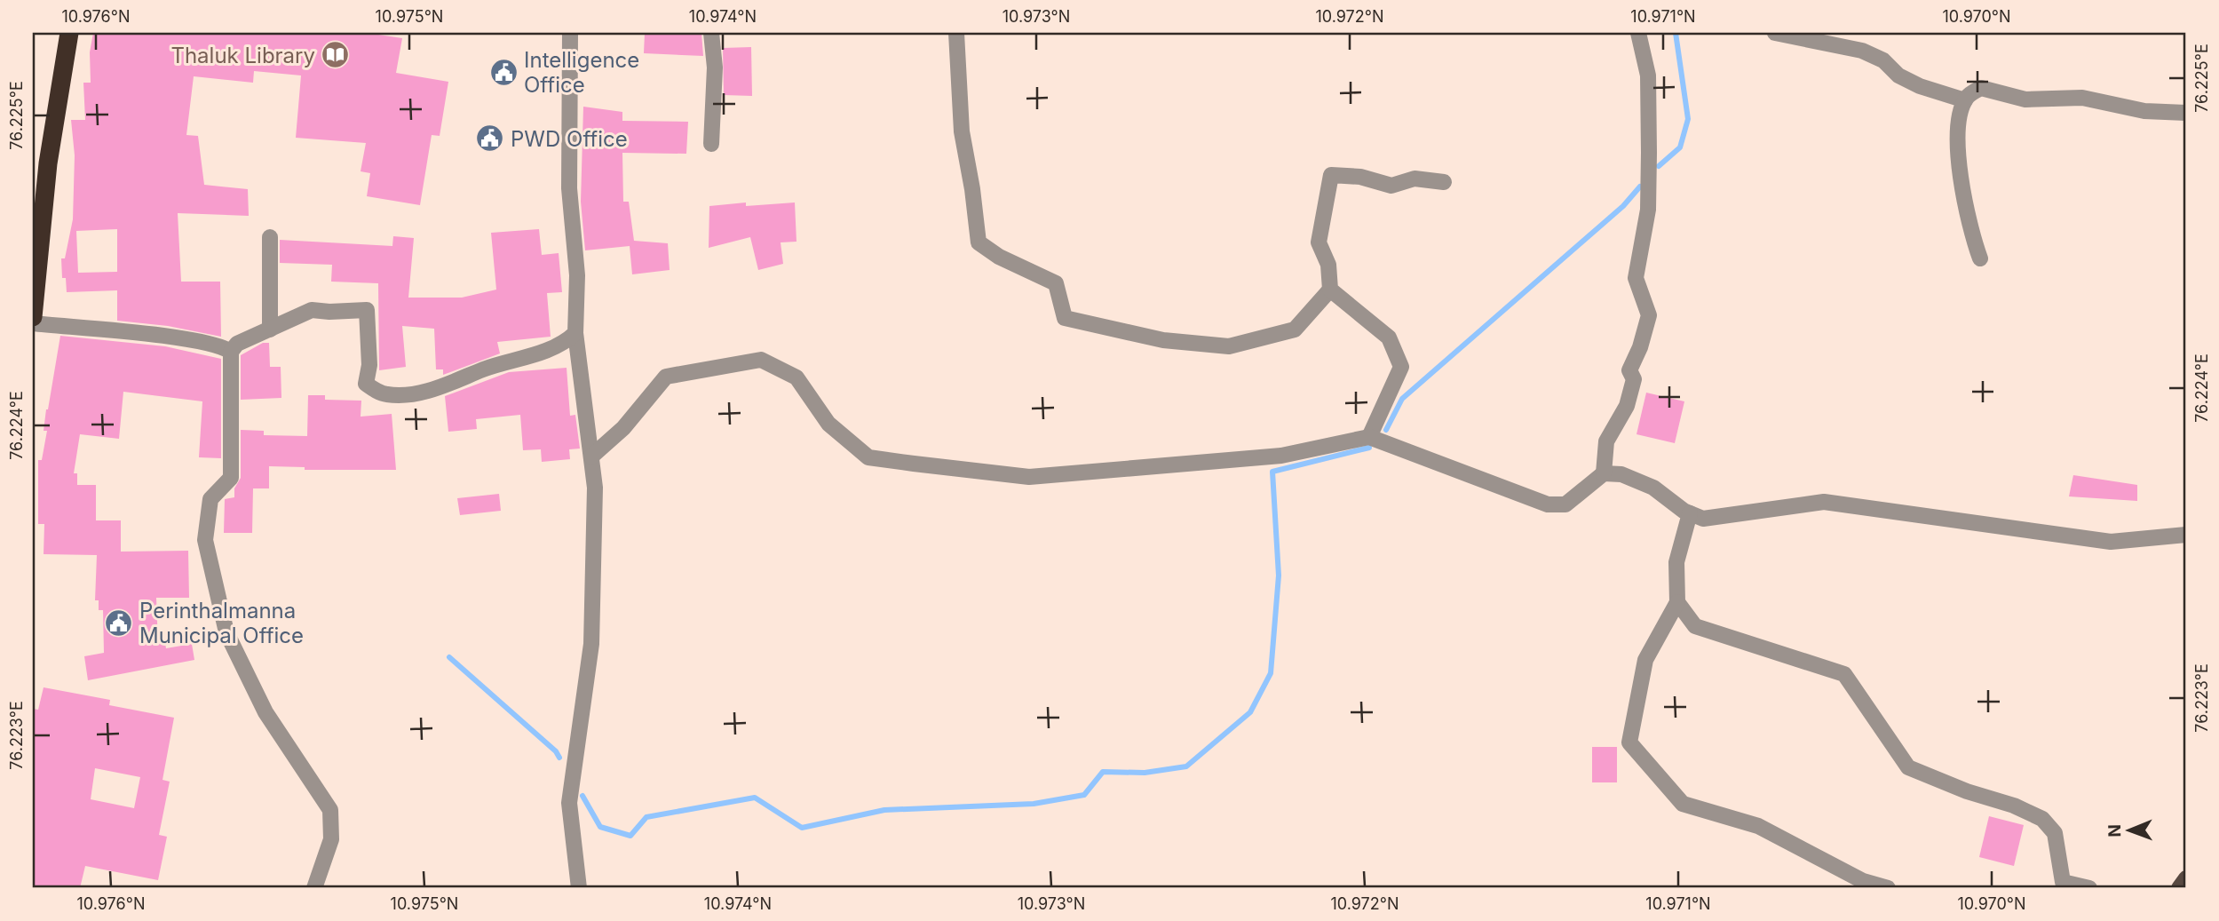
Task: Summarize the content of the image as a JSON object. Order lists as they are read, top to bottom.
{
  "places": {
    "library": ["Thaluk Library"],
    "public building": ["Intelligence Office", "PWD Office", "Perinthalmanna Municipal Office"]
  },
  "north": "left",
  "coordinates": [
    "10.976°N",
    "10.975°N",
    "10.974°N",
    "10.973°N",
    "10.972°N",
    "10.971°N",
    "10.970°N",
    "76.225°E",
    "76.224°E",
    "76.223°E"
  ]
}
